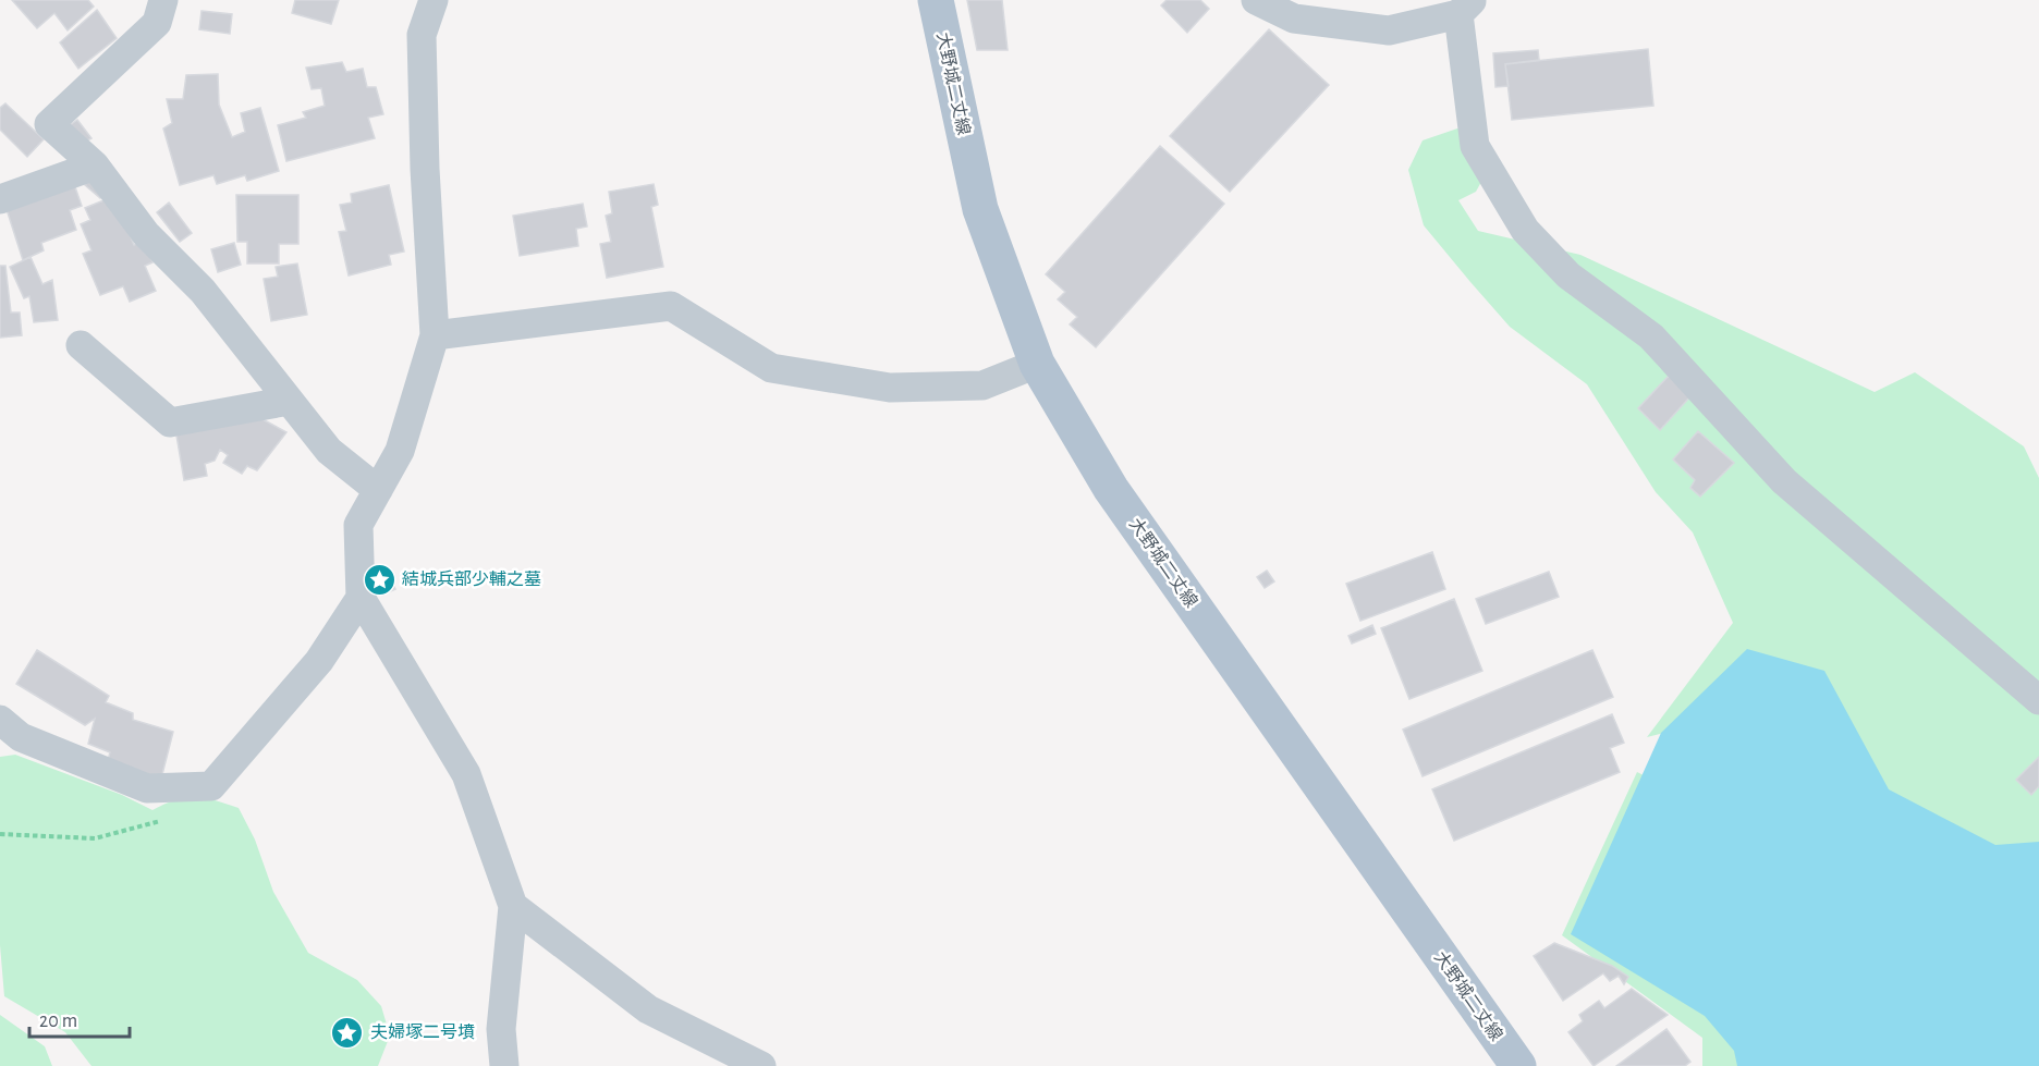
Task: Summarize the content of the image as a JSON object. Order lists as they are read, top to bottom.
{
  "streets": {
    "main road": ["大野城二丈線"]
  },
  "places": {
    "place": ["結城兵部少輔之墓", "夫婦塚二号墳"]
  },
  "scale_bar": "20 m"
}
